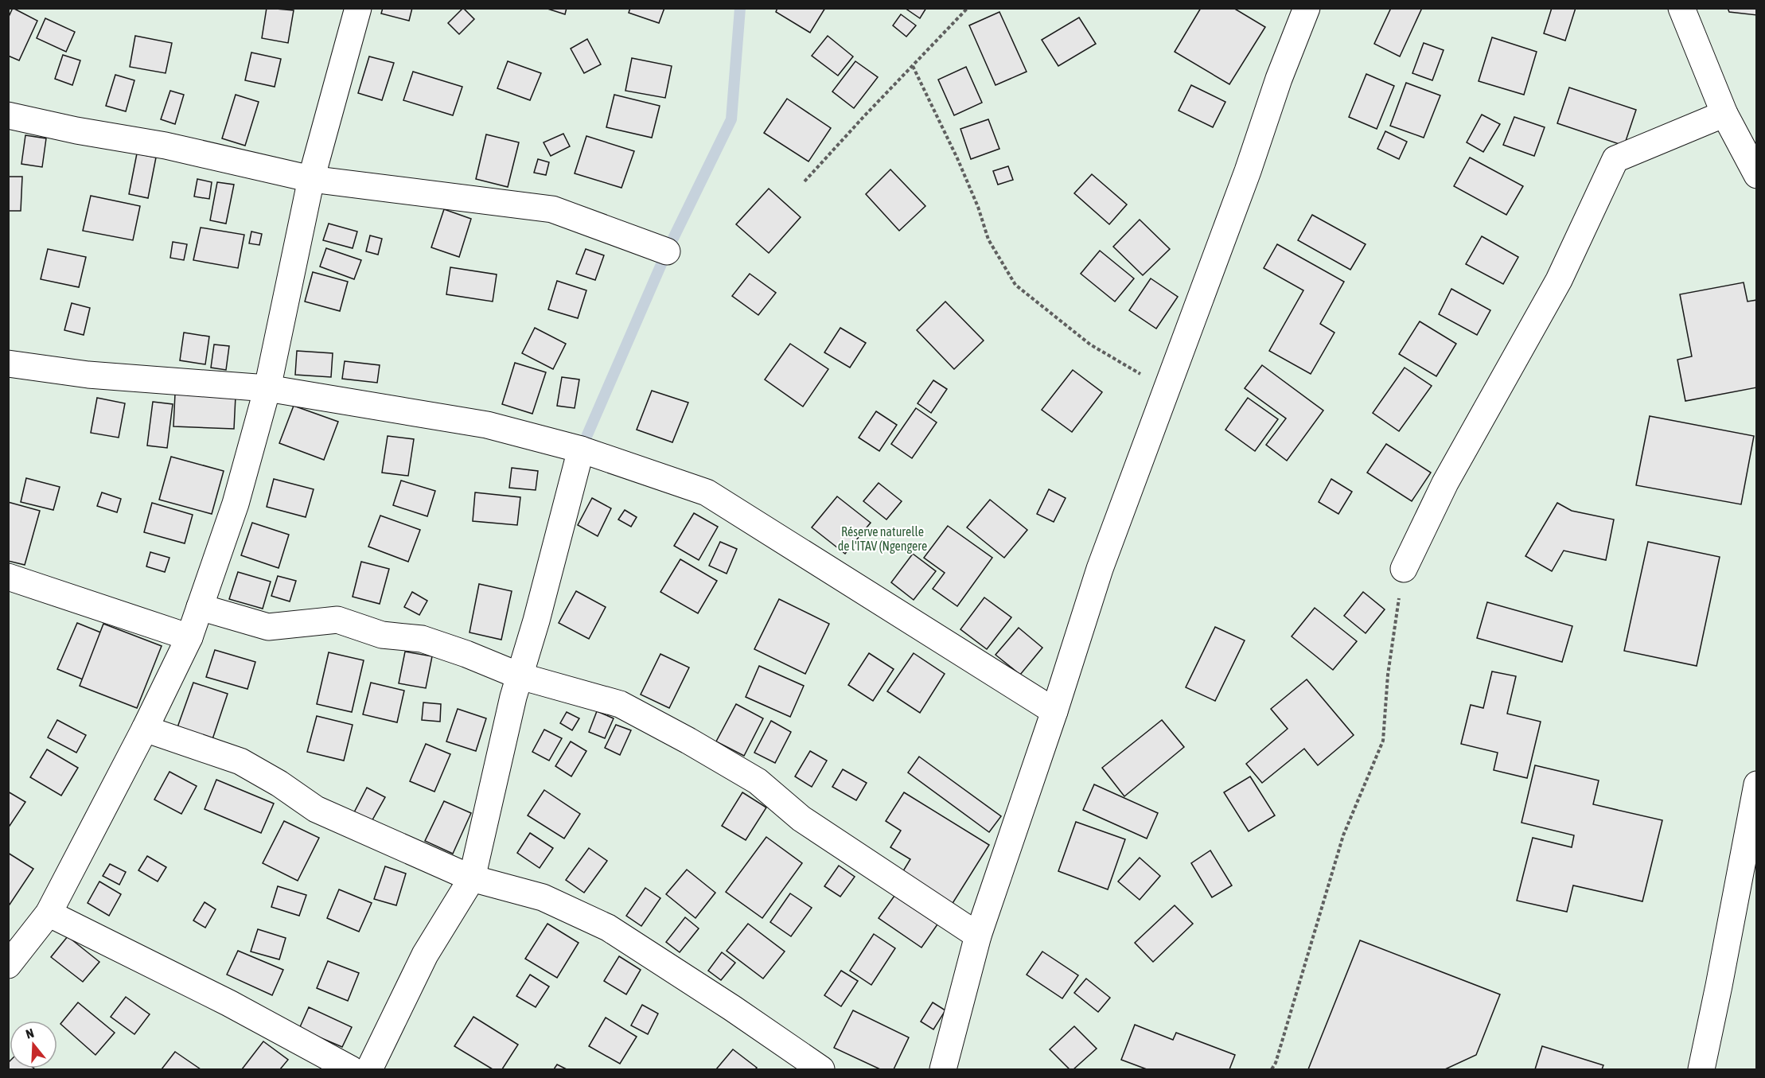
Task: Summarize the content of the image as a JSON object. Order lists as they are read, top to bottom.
{
  "parks": ["Réserve naturelle de l'ITAV (Ngengere"],
  "north": "top"
}
